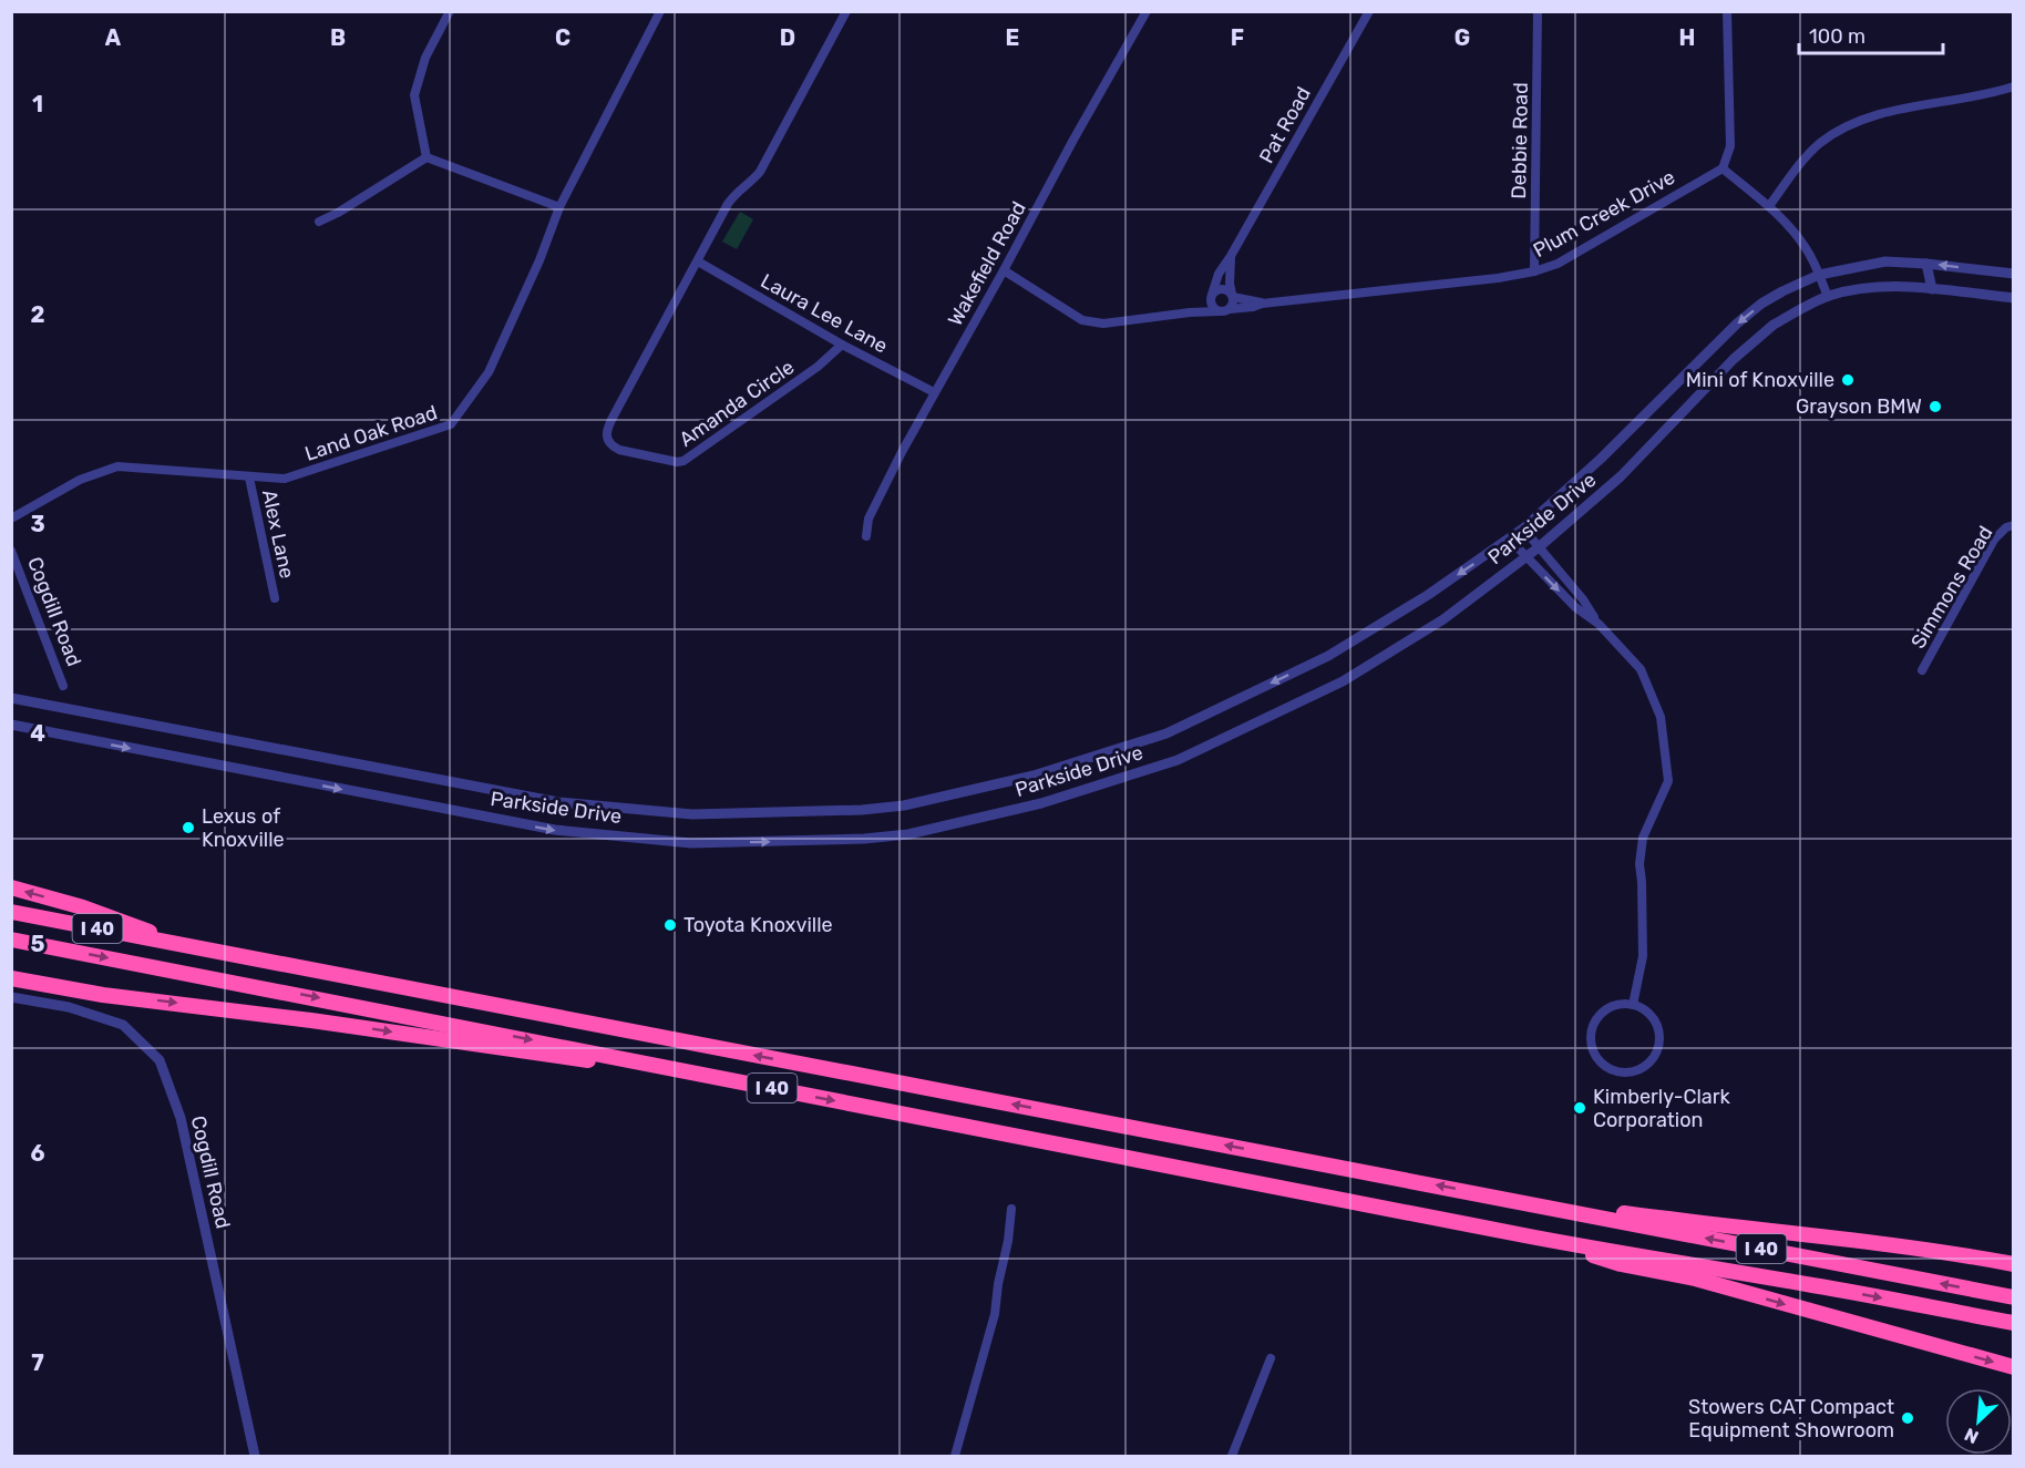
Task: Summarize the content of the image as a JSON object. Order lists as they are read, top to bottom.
{
  "streets": {
    "highway": ["I 40"],
    "street": [
      "Pat Road",
      "Debbie Road",
      "Plum Creek Drive",
      "Wakefield Road",
      "Laura Lee Lane",
      "Amanda Circle",
      "Land Oak Road",
      "Parkside Drive",
      "Alex Lane",
      "Simmons Road",
      "Cogdill Road"
    ]
  },
  "crossings": [
    ["Pat Road", "Plum Creek Drive"],
    ["Debbie Road", "Plum Creek Drive"],
    ["Plum Creek Drive", "Wakefield Road"],
    ["Wakefield Road", "Laura Lee Lane"],
    ["Laura Lee Lane", "Amanda Circle"],
    ["Land Oak Road", "Alex Lane"]
  ],
  "places": [
    "Mini of Knoxville",
    "Grayson BMW",
    "Lexus of Knoxville",
    "Toyota Knoxville",
    "Kimberly-Clark Corporation",
    "Stowers CAT Compact Equipment Showroom"
  ],
  "scale_bar": "100 m",
  "north": "bottom left",
  "grid": {
    "columns": [
      "A",
      "B",
      "C",
      "D",
      "E",
      "F",
      "G",
      "H"
    ],
    "rows": [
      "1",
      "2",
      "3",
      "4",
      "5",
      "6",
      "7"
    ]
  }
}
